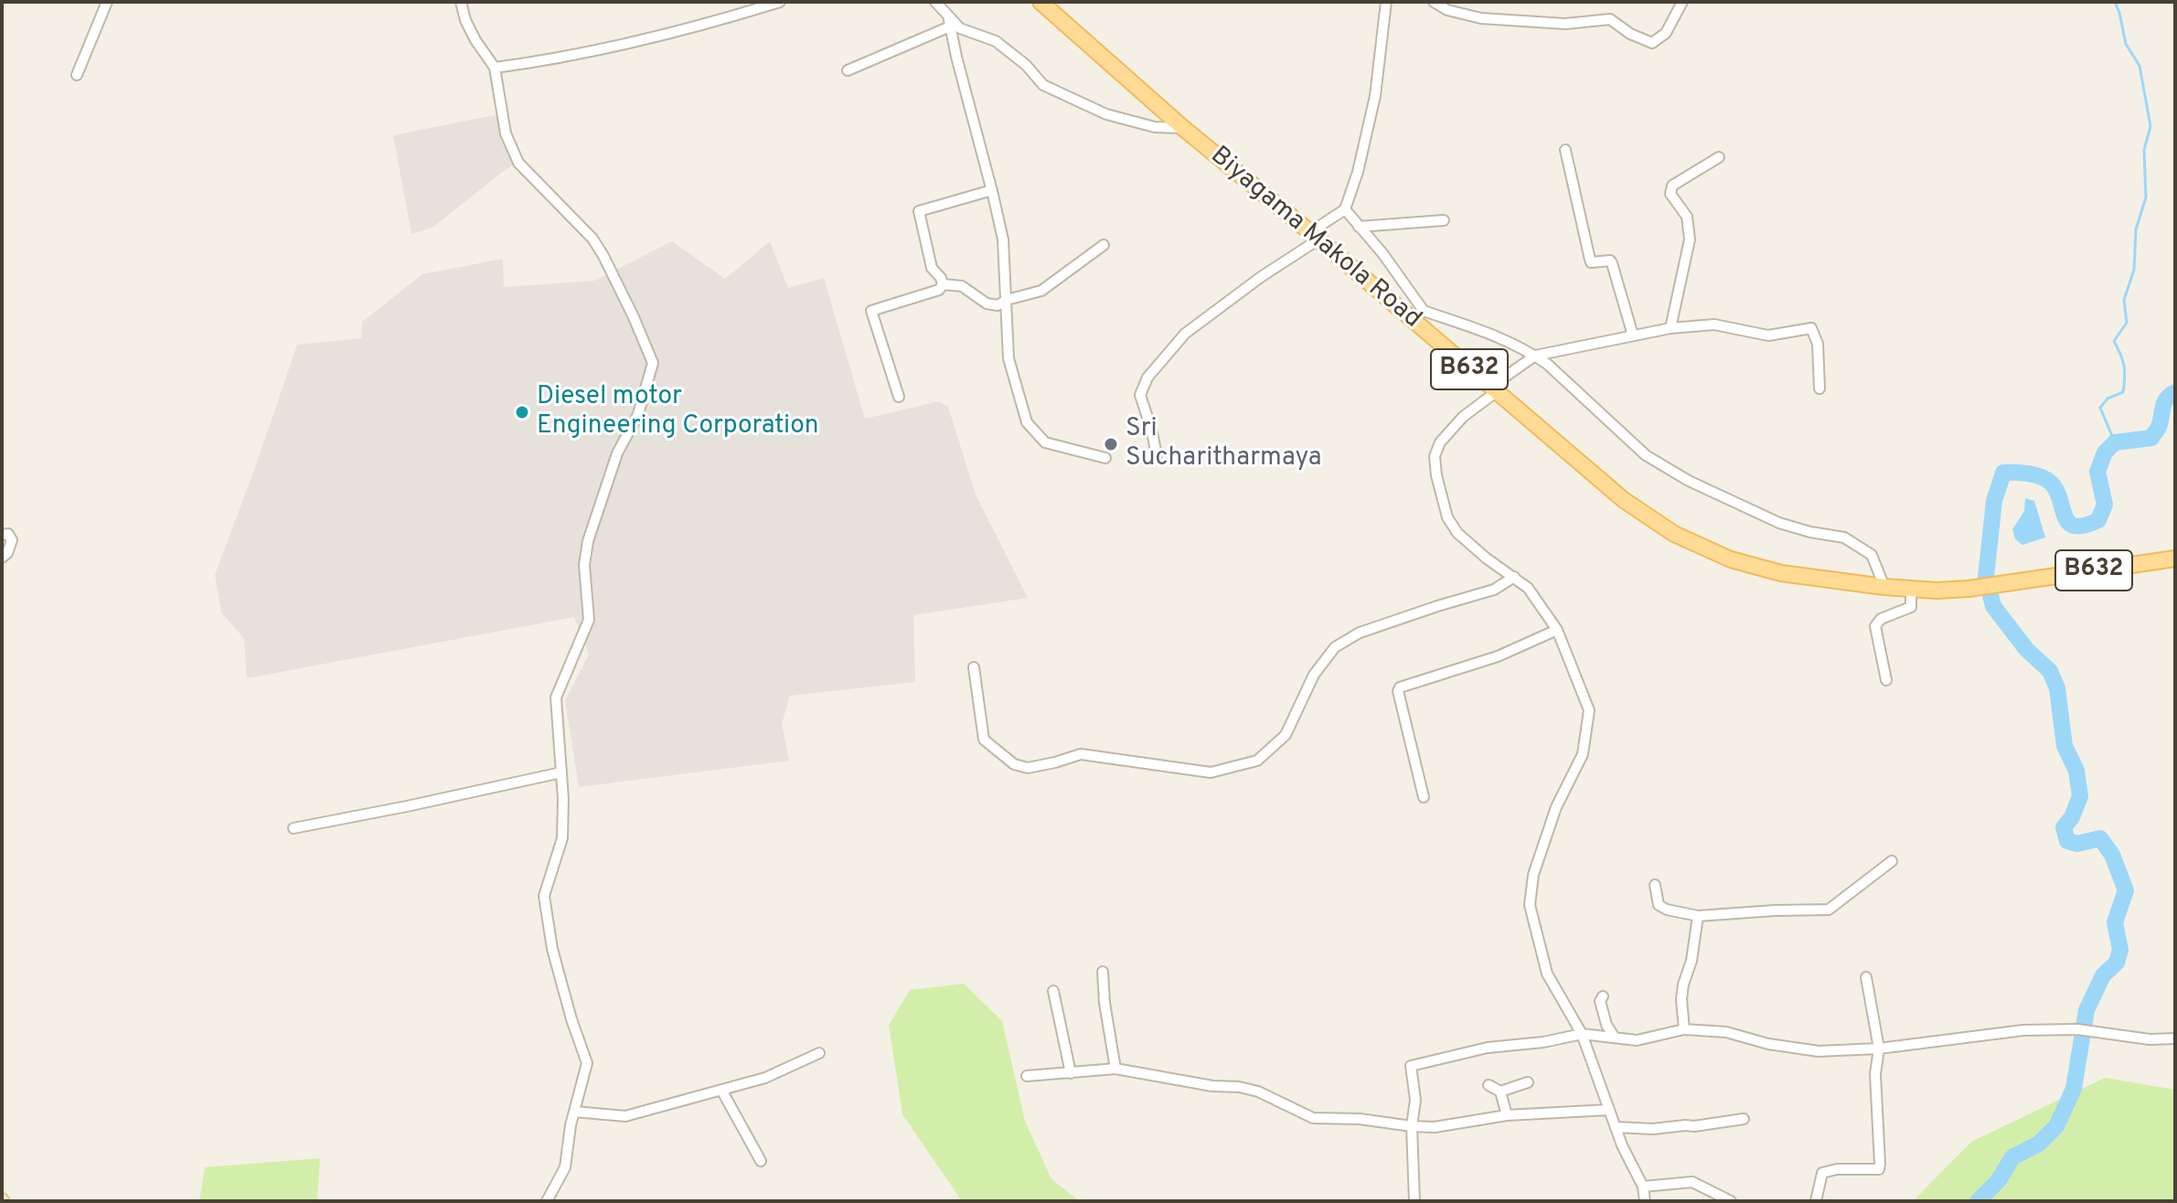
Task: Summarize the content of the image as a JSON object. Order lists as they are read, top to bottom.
{
  "streets": {
    "main road": ["Biyagama Makola Road", "B632"]
  },
  "places": ["Diesel motor Engineering Corporation", "Sri Sucharitharmaya"]
}
